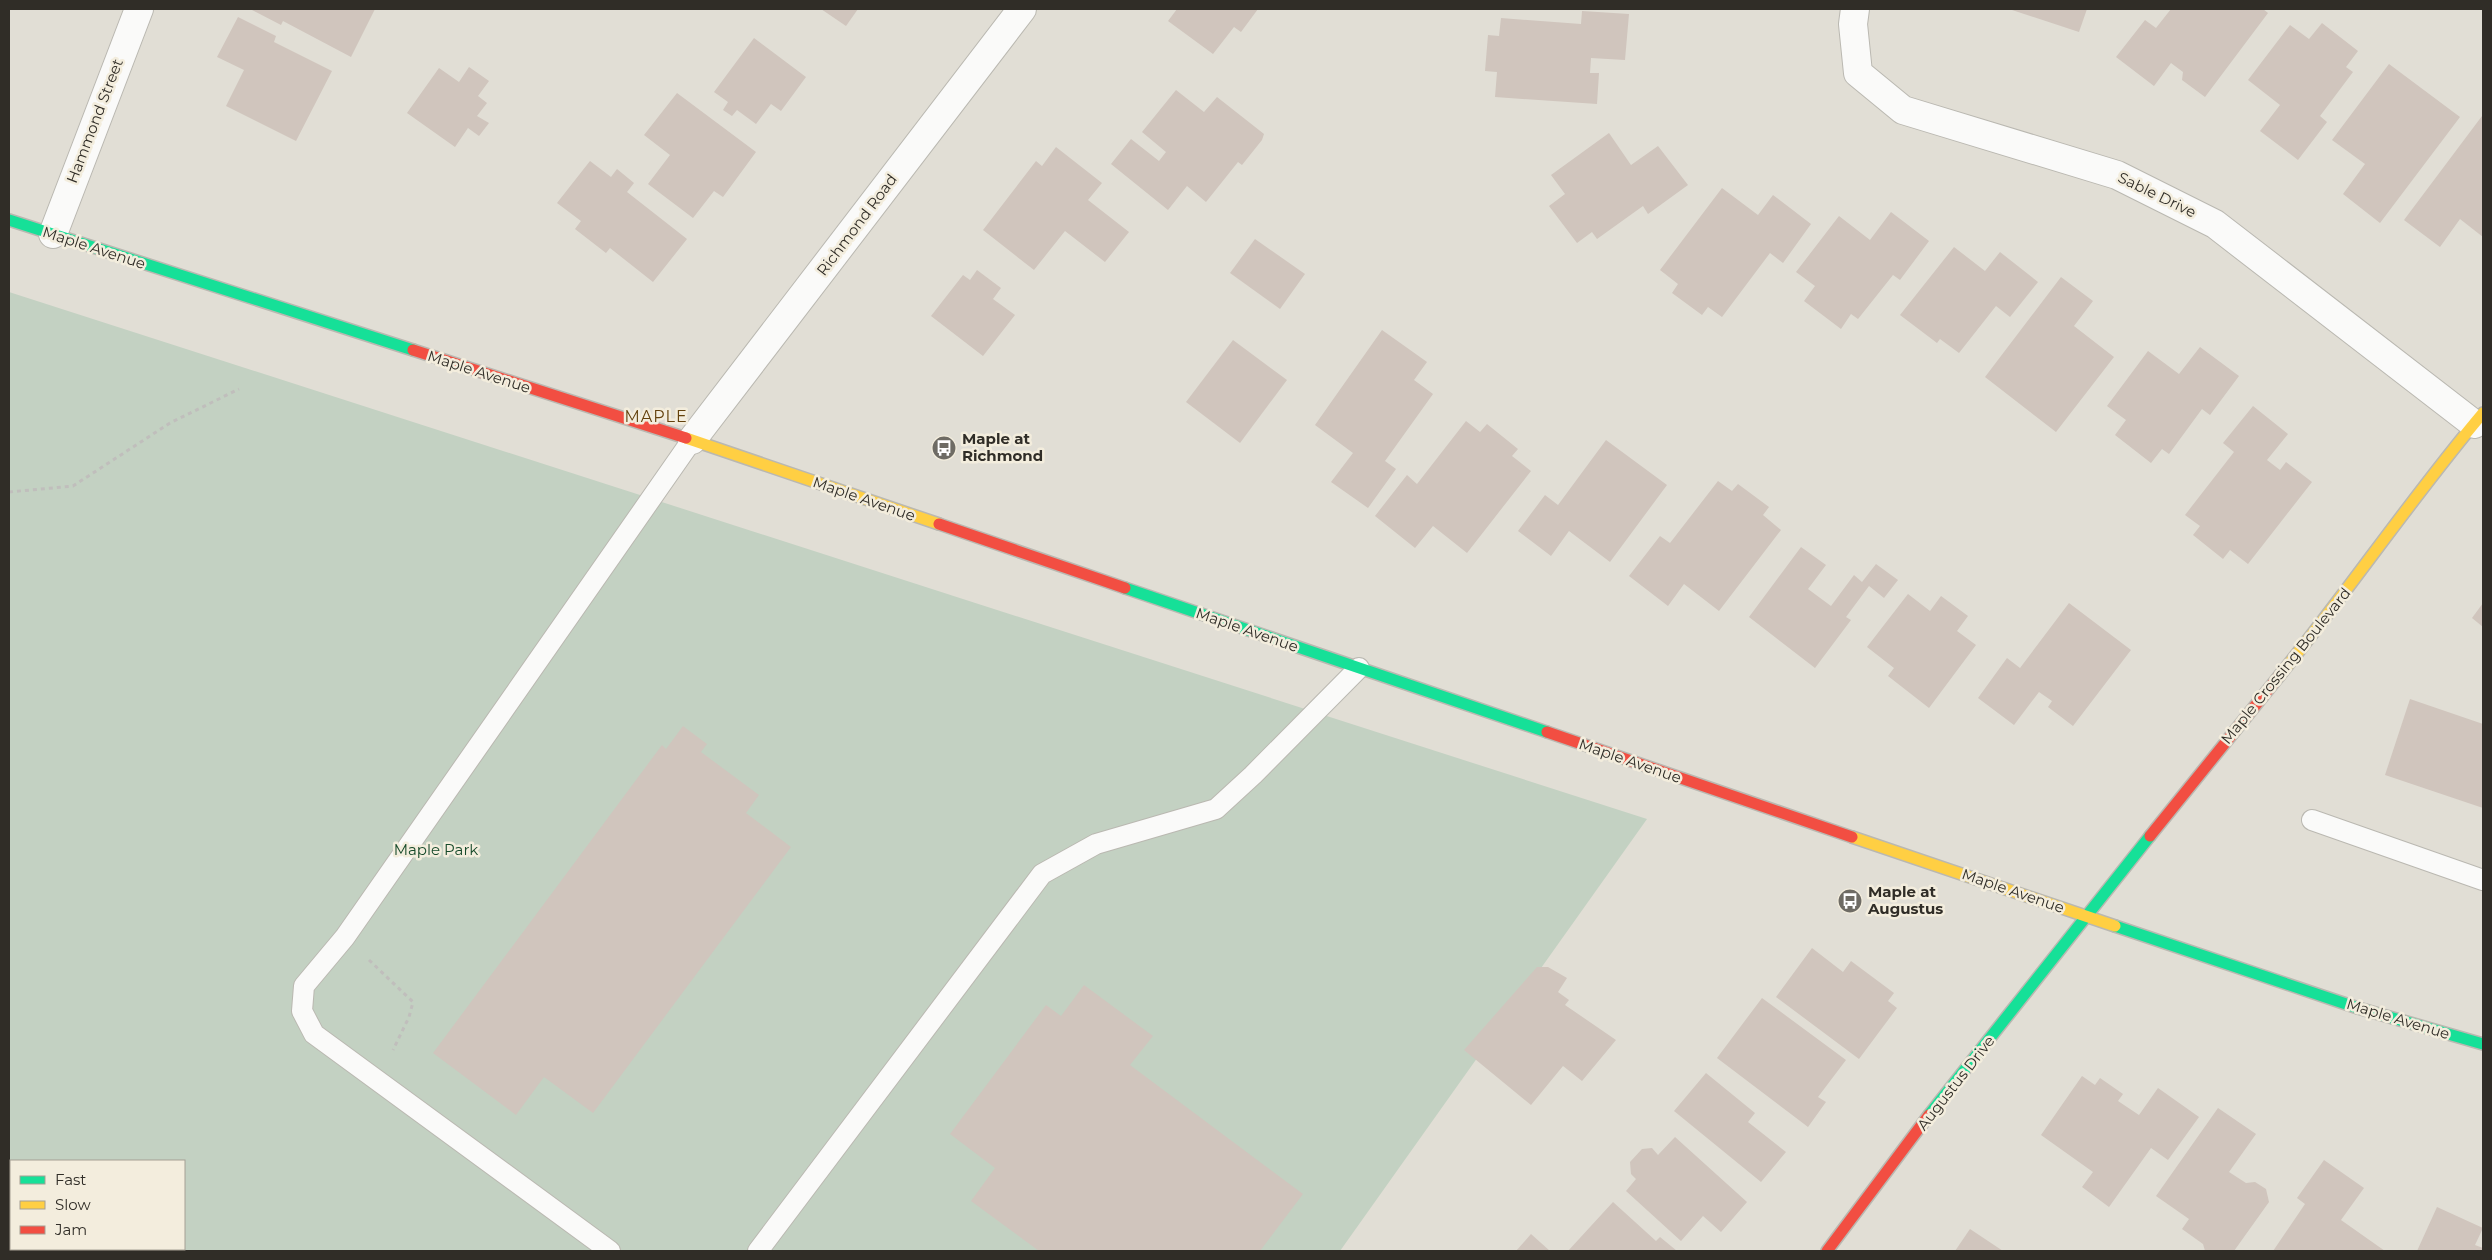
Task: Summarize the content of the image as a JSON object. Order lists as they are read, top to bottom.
{
  "streets": {
    "main road": ["Maple Avenue", "Maple Crossing Boulevard", "Augustus Drive"],
    "street": ["Hammond Street", "Sable Drive", "Richmond Road"]
  },
  "crossings": [
    ["Hammond Street", "Maple Avenue"],
    ["Sable Drive", "Maple Crossing Boulevard"],
    ["Richmond Road", "Maple Avenue"],
    ["Maple Avenue", "Maple Crossing Boulevard"],
    ["Maple Avenue", "Augustus Drive"],
    ["Maple Crossing Boulevard", "Augustus Drive"]
  ],
  "districts": ["MAPLE"],
  "parks": ["Maple Park"],
  "places": {
    "bus stop": ["Maple at Richmond", "Maple at Augustus"]
  },
  "legend": ["Fast", "Slow", "Jam"]
}
